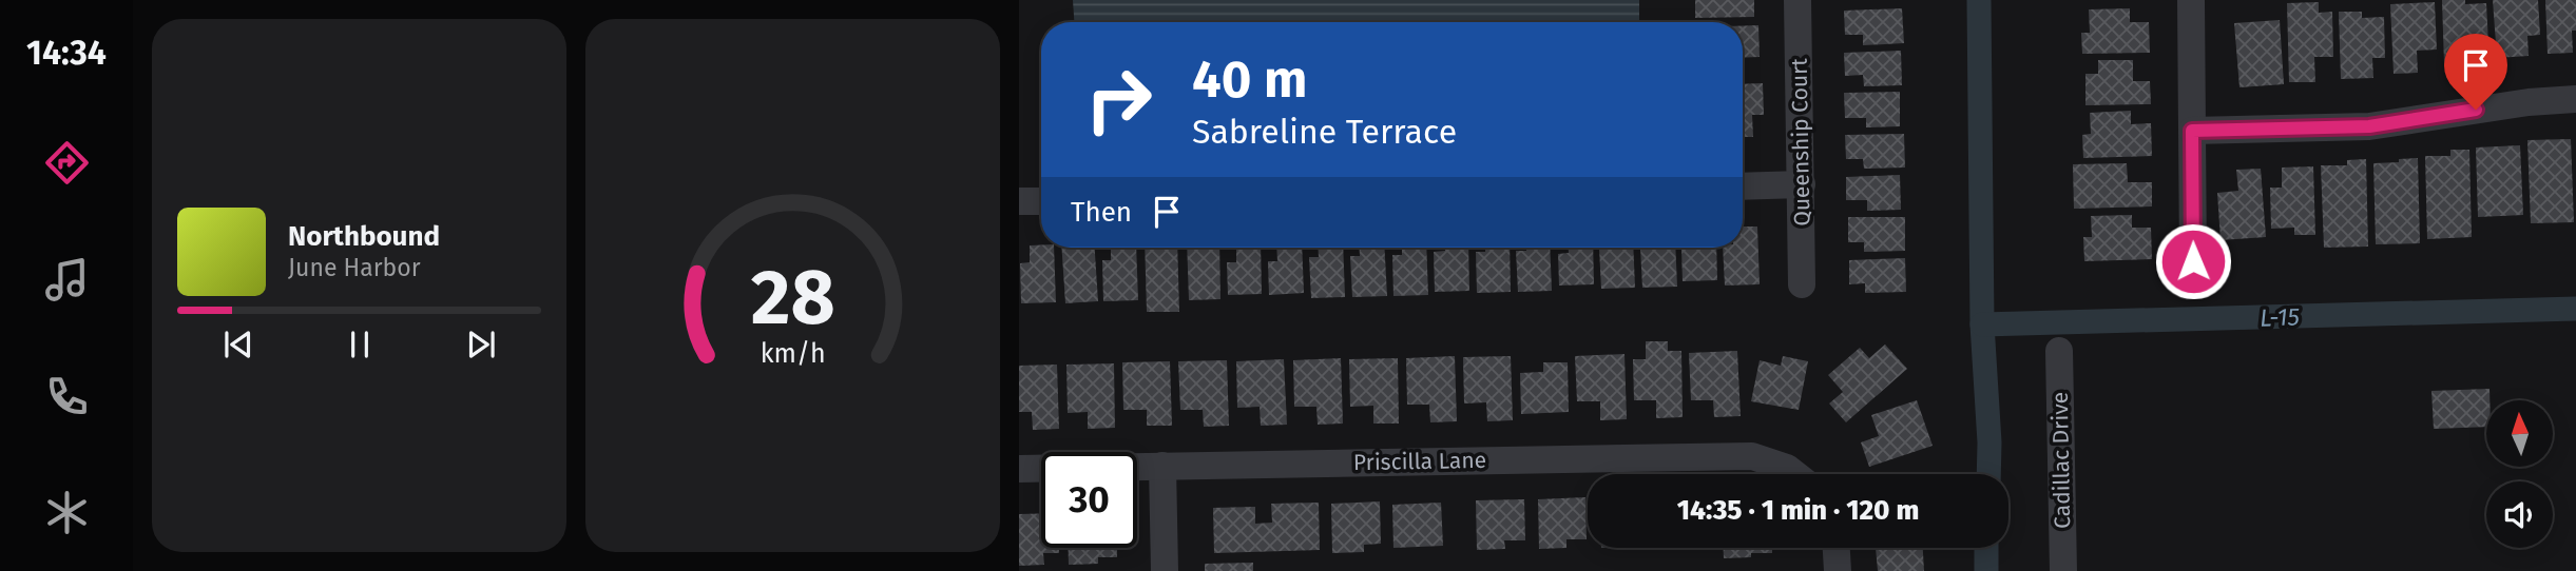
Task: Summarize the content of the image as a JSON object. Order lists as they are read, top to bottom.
{
  "streets": {
    "street": ["Queenship Court", "Cadillac Drive", "Priscilla Lane"]
  },
  "water": ["L-15"],
  "north": "top",
  "page": {
    "tabs": "14:34",
    "turn": ["40 m", "Sabreline Terrace"],
    "then": "Then",
    "song": ["Northbound", "June Harbor"],
    "limit": "30",
    "trip": "14:35 · 1 min · 120 m",
    "gauge": ["28", "km/h"]
  }
}
